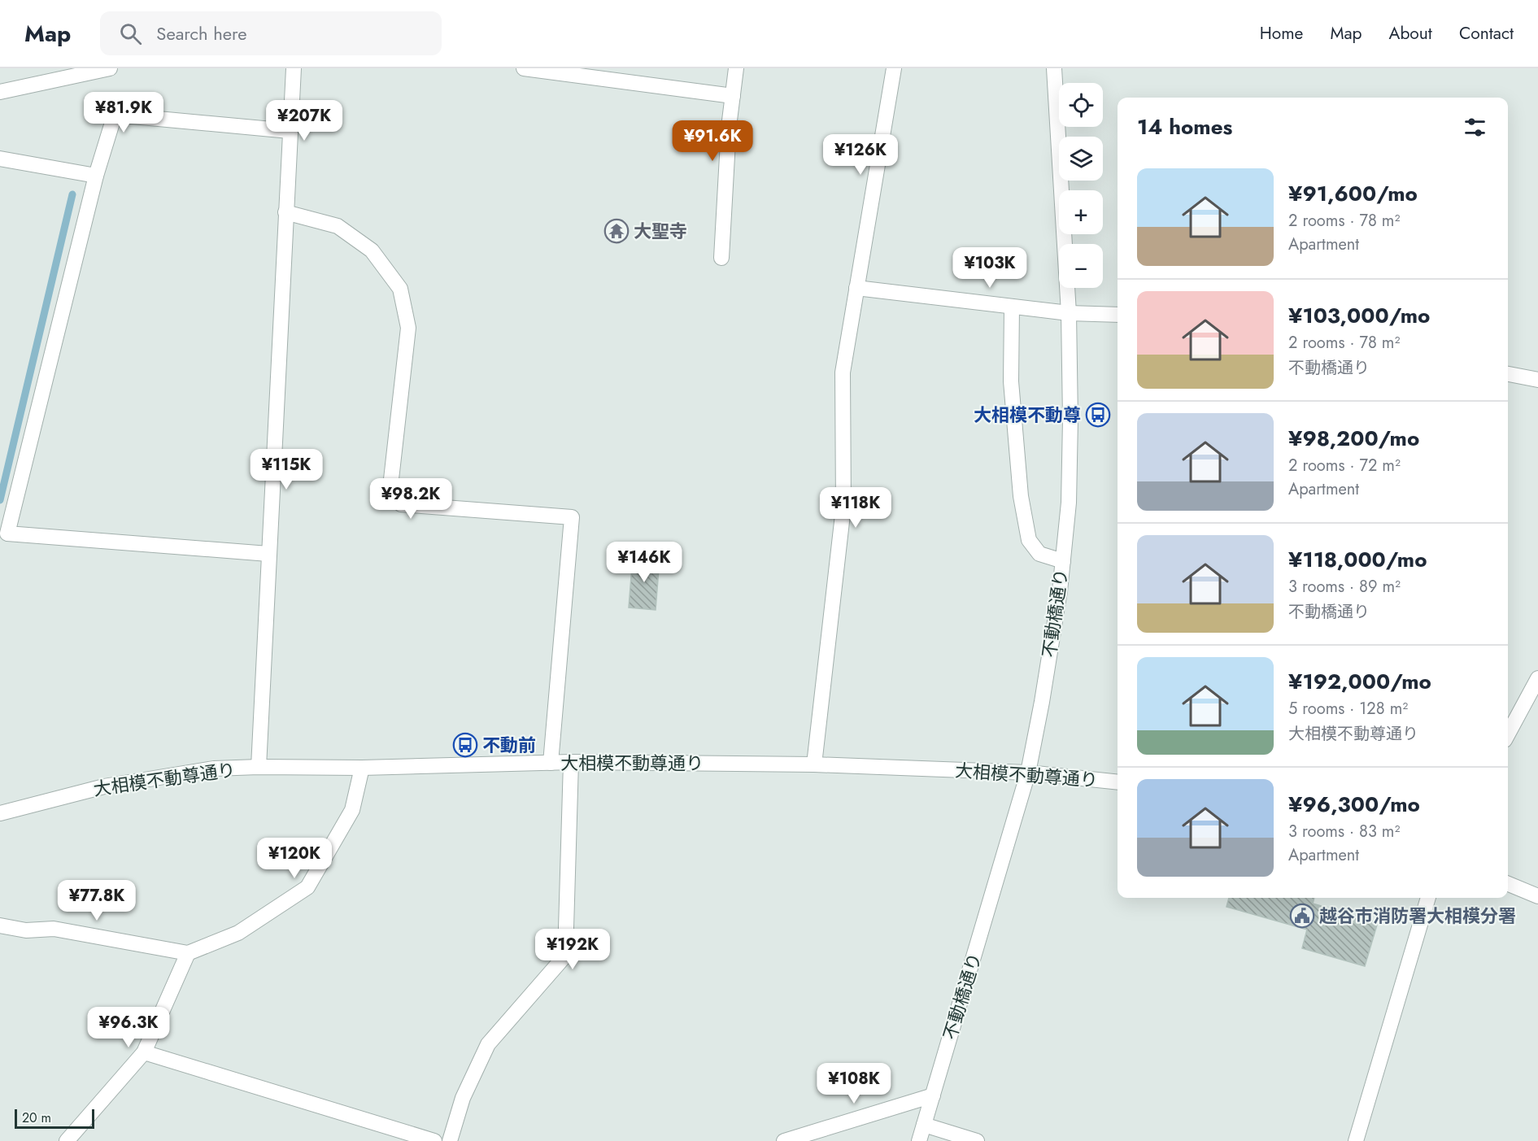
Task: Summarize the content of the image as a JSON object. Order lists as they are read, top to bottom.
{
  "streets": {
    "street": ["不動橋通り", "大相模不動尊通り"]
  },
  "crossings": [
    ["不動橋通り", "大相模不動尊通り"]
  ],
  "places": {
    "temple": ["大聖寺"],
    "bus stop": ["大相模不動尊", "不動前"],
    "public building": ["越谷市消防署大相模分署"]
  },
  "scale_bar": "20 m",
  "page": {
    "header": "Map",
    "search": "Search here",
    "nav": [
      "Home",
      "Map",
      "About",
      "Contact"
    ],
    "map_buttons": ["+", "−"],
    "price": [
      "¥81.9K",
      "¥207K",
      "¥91.6K",
      "¥126K",
      "¥103K",
      "¥115K",
      "¥98.2K",
      "¥118K",
      "¥146K",
      "¥120K",
      "¥77.8K",
      "¥192K",
      "¥96.3K",
      "¥108K"
    ],
    "heading": "14 homes",
    "list": [
      {
        "name": "¥91,600/mo",
        "note": "2 rooms · 78 m² · Apartment"
      },
      {
        "name": "¥103,000/mo",
        "note": "2 rooms · 78 m² · 不動橋通り"
      },
      {
        "name": "¥98,200/mo",
        "note": "2 rooms · 72 m² · Apartment"
      },
      {
        "name": "¥118,000/mo",
        "note": "3 rooms · 89 m² · 不動橋通り"
      },
      {
        "name": "¥192,000/mo",
        "note": "5 rooms · 128 m² · 大相模不動尊通り"
      },
      {
        "name": "¥96,300/mo",
        "note": "3 rooms · 83 m² · Apartment"
      }
    ],
    "scale": "20 m"
  }
}
